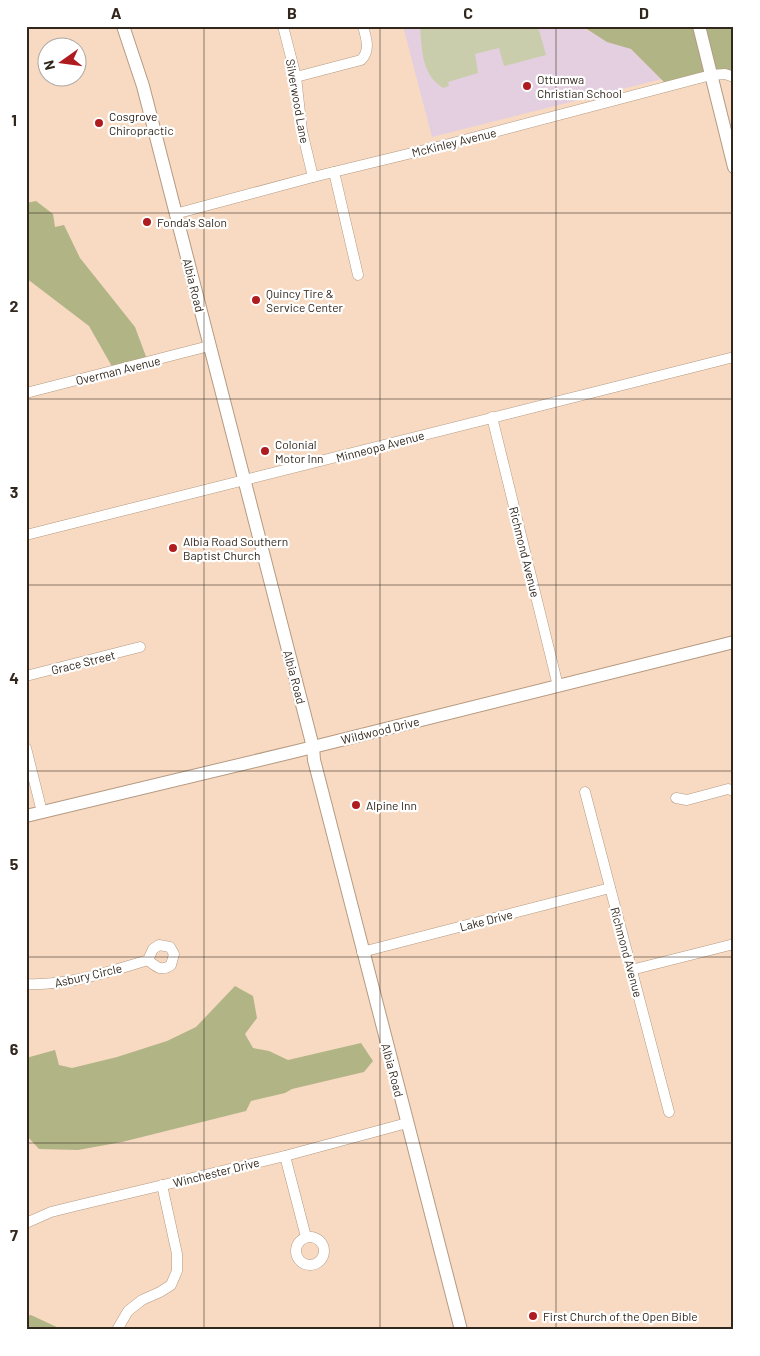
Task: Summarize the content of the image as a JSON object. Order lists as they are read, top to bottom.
{
  "streets": {
    "street": [
      "Silverwood Lane",
      "McKinley Avenue",
      "Albia Road",
      "Overman Avenue",
      "Minneopa Avenue",
      "Richmond Avenue",
      "Grace Street",
      "Wildwood Drive",
      "Lake Drive",
      "Asbury Circle",
      "Winchester Drive"
    ]
  },
  "crossings": [
    ["Silverwood Lane", "McKinley Avenue"],
    ["McKinley Avenue", "Albia Road"],
    ["Albia Road", "Overman Avenue"],
    ["Albia Road", "Minneopa Avenue"],
    ["Albia Road", "Wildwood Drive"],
    ["Albia Road", "Lake Drive"],
    ["Albia Road", "Winchester Drive"],
    ["Minneopa Avenue", "Richmond Avenue"],
    ["Richmond Avenue", "Wildwood Drive"],
    ["Richmond Avenue", "Lake Drive"]
  ],
  "places": [
    "Ottumwa Christian School",
    "Cosgrove Chiropractic",
    "Fonda's Salon",
    "Quincy Tire & Service Center",
    "Colonial Motor Inn",
    "Albia Road Southern Baptist Church",
    "Alpine Inn",
    "First Church of the Open Bible"
  ],
  "north": "left",
  "grid": {
    "columns": [
      "A",
      "B",
      "C",
      "D"
    ],
    "rows": [
      "1",
      "2",
      "3",
      "4",
      "5",
      "6",
      "7"
    ]
  }
}
